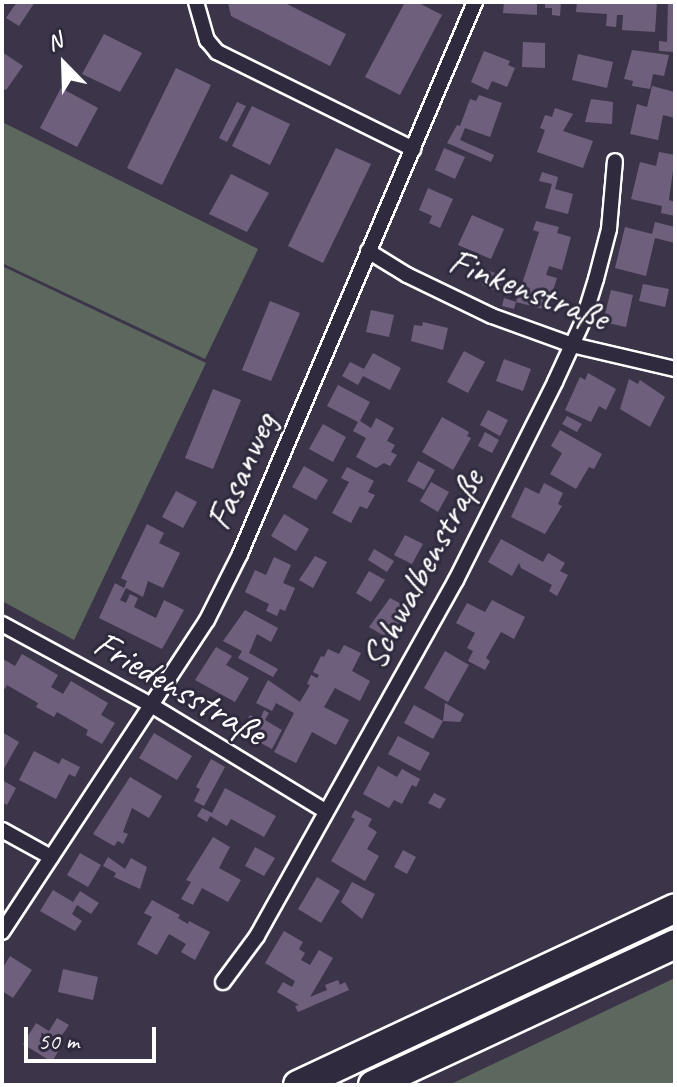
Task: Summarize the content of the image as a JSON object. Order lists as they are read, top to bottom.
{
  "streets": {
    "street": [
      "Finkenstraße",
      "Fasanweg",
      "Schwalbenstraße",
      "Friedensstraße"
    ]
  },
  "crossings": [
    ["Finkenstraße", "Fasanweg"],
    ["Finkenstraße", "Schwalbenstraße"],
    ["Fasanweg", "Friedensstraße"],
    ["Schwalbenstraße", "Friedensstraße"]
  ],
  "scale_bar": "50 m",
  "north": "top left"
}
